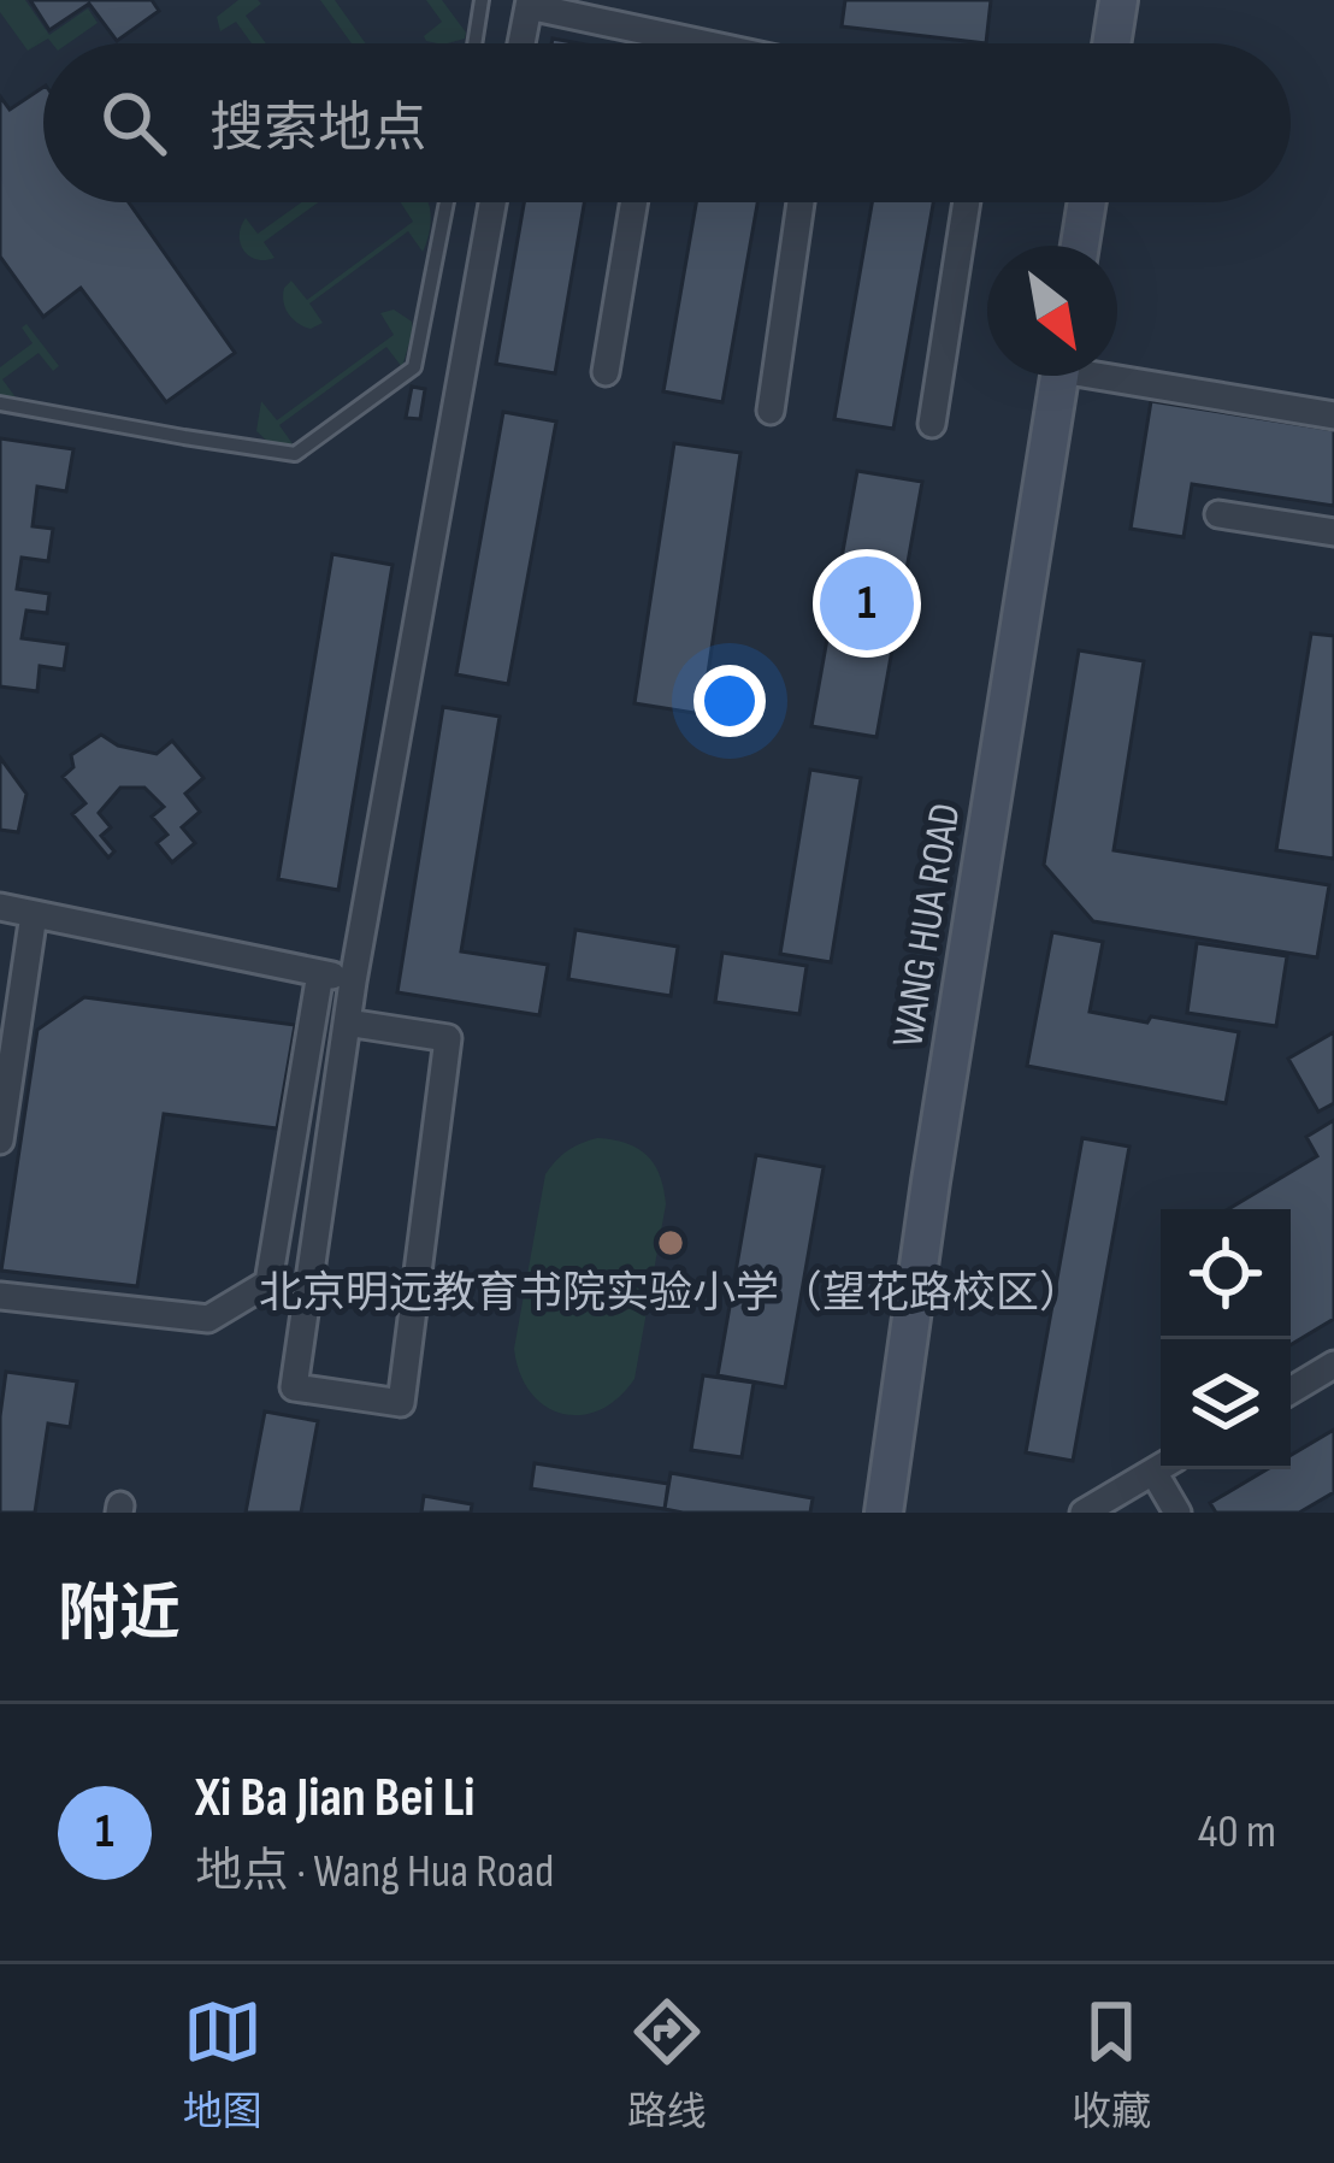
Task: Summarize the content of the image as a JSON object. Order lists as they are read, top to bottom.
{
  "streets": {
    "street": ["WANG HUA ROAD"]
  },
  "places": ["北京明远教育书院实验小学（望花路校区）"],
  "north": "bottom right",
  "page": {
    "search": "搜索地点",
    "pins": "1",
    "heading": "附近",
    "list": [
      {
        "mark": "1",
        "name": "Xi Ba Jian Bei Li",
        "note": "地点 · Wang Hua Road",
        "value": "40 m"
      }
    ],
    "nav": ["地图", "路线", "收藏"]
  }
}
